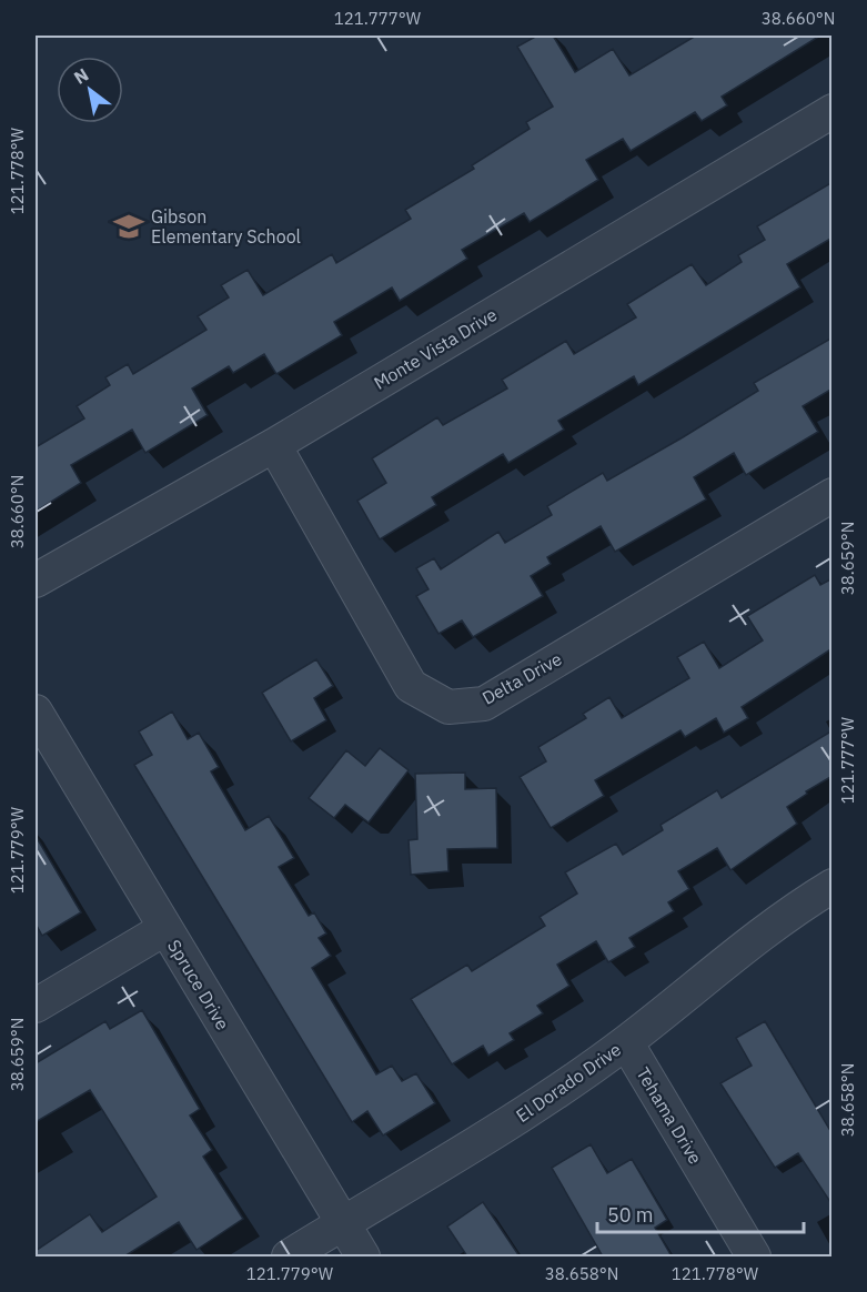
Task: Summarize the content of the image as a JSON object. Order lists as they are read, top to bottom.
{
  "streets": {
    "street": [
      "Monte Vista Drive",
      "Delta Drive",
      "Spruce Drive",
      "El Dorado Drive",
      "Tehama Drive"
    ]
  },
  "crossings": [
    ["Monte Vista Drive", "Delta Drive"],
    ["Spruce Drive", "El Dorado Drive"],
    ["El Dorado Drive", "Tehama Drive"]
  ],
  "places": {
    "school or university": ["Gibson Elementary School"]
  },
  "scale_bar": "50 m",
  "north": "top left",
  "coordinates": [
    "121.777°W",
    "38.660°N",
    "121.778°W",
    "38.659°N",
    "121.779°W",
    "38.658°N"
  ]
}
